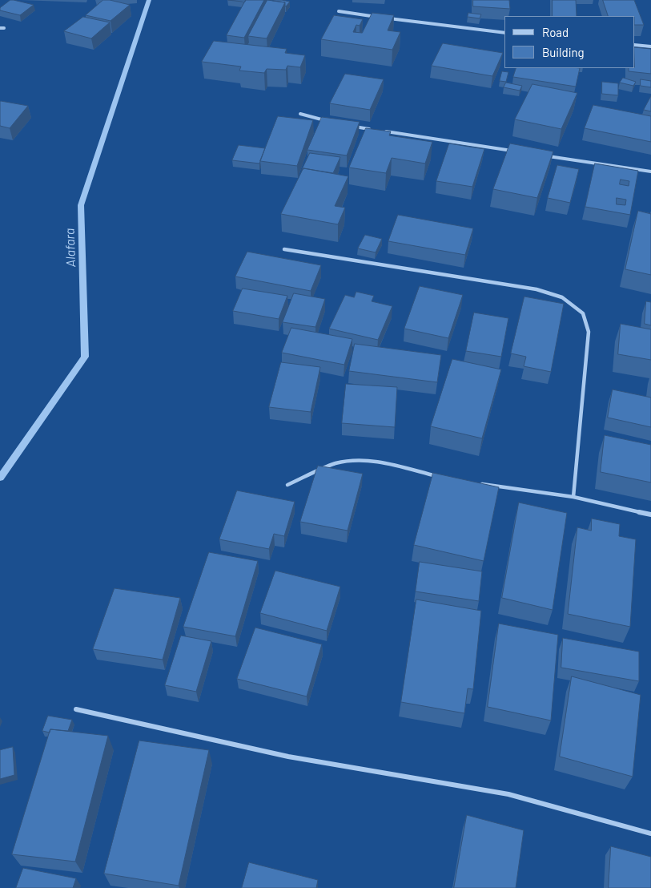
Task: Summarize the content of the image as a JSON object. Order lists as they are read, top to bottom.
{
  "water": ["Alafara"],
  "legend": ["Road", "Building"]
}
